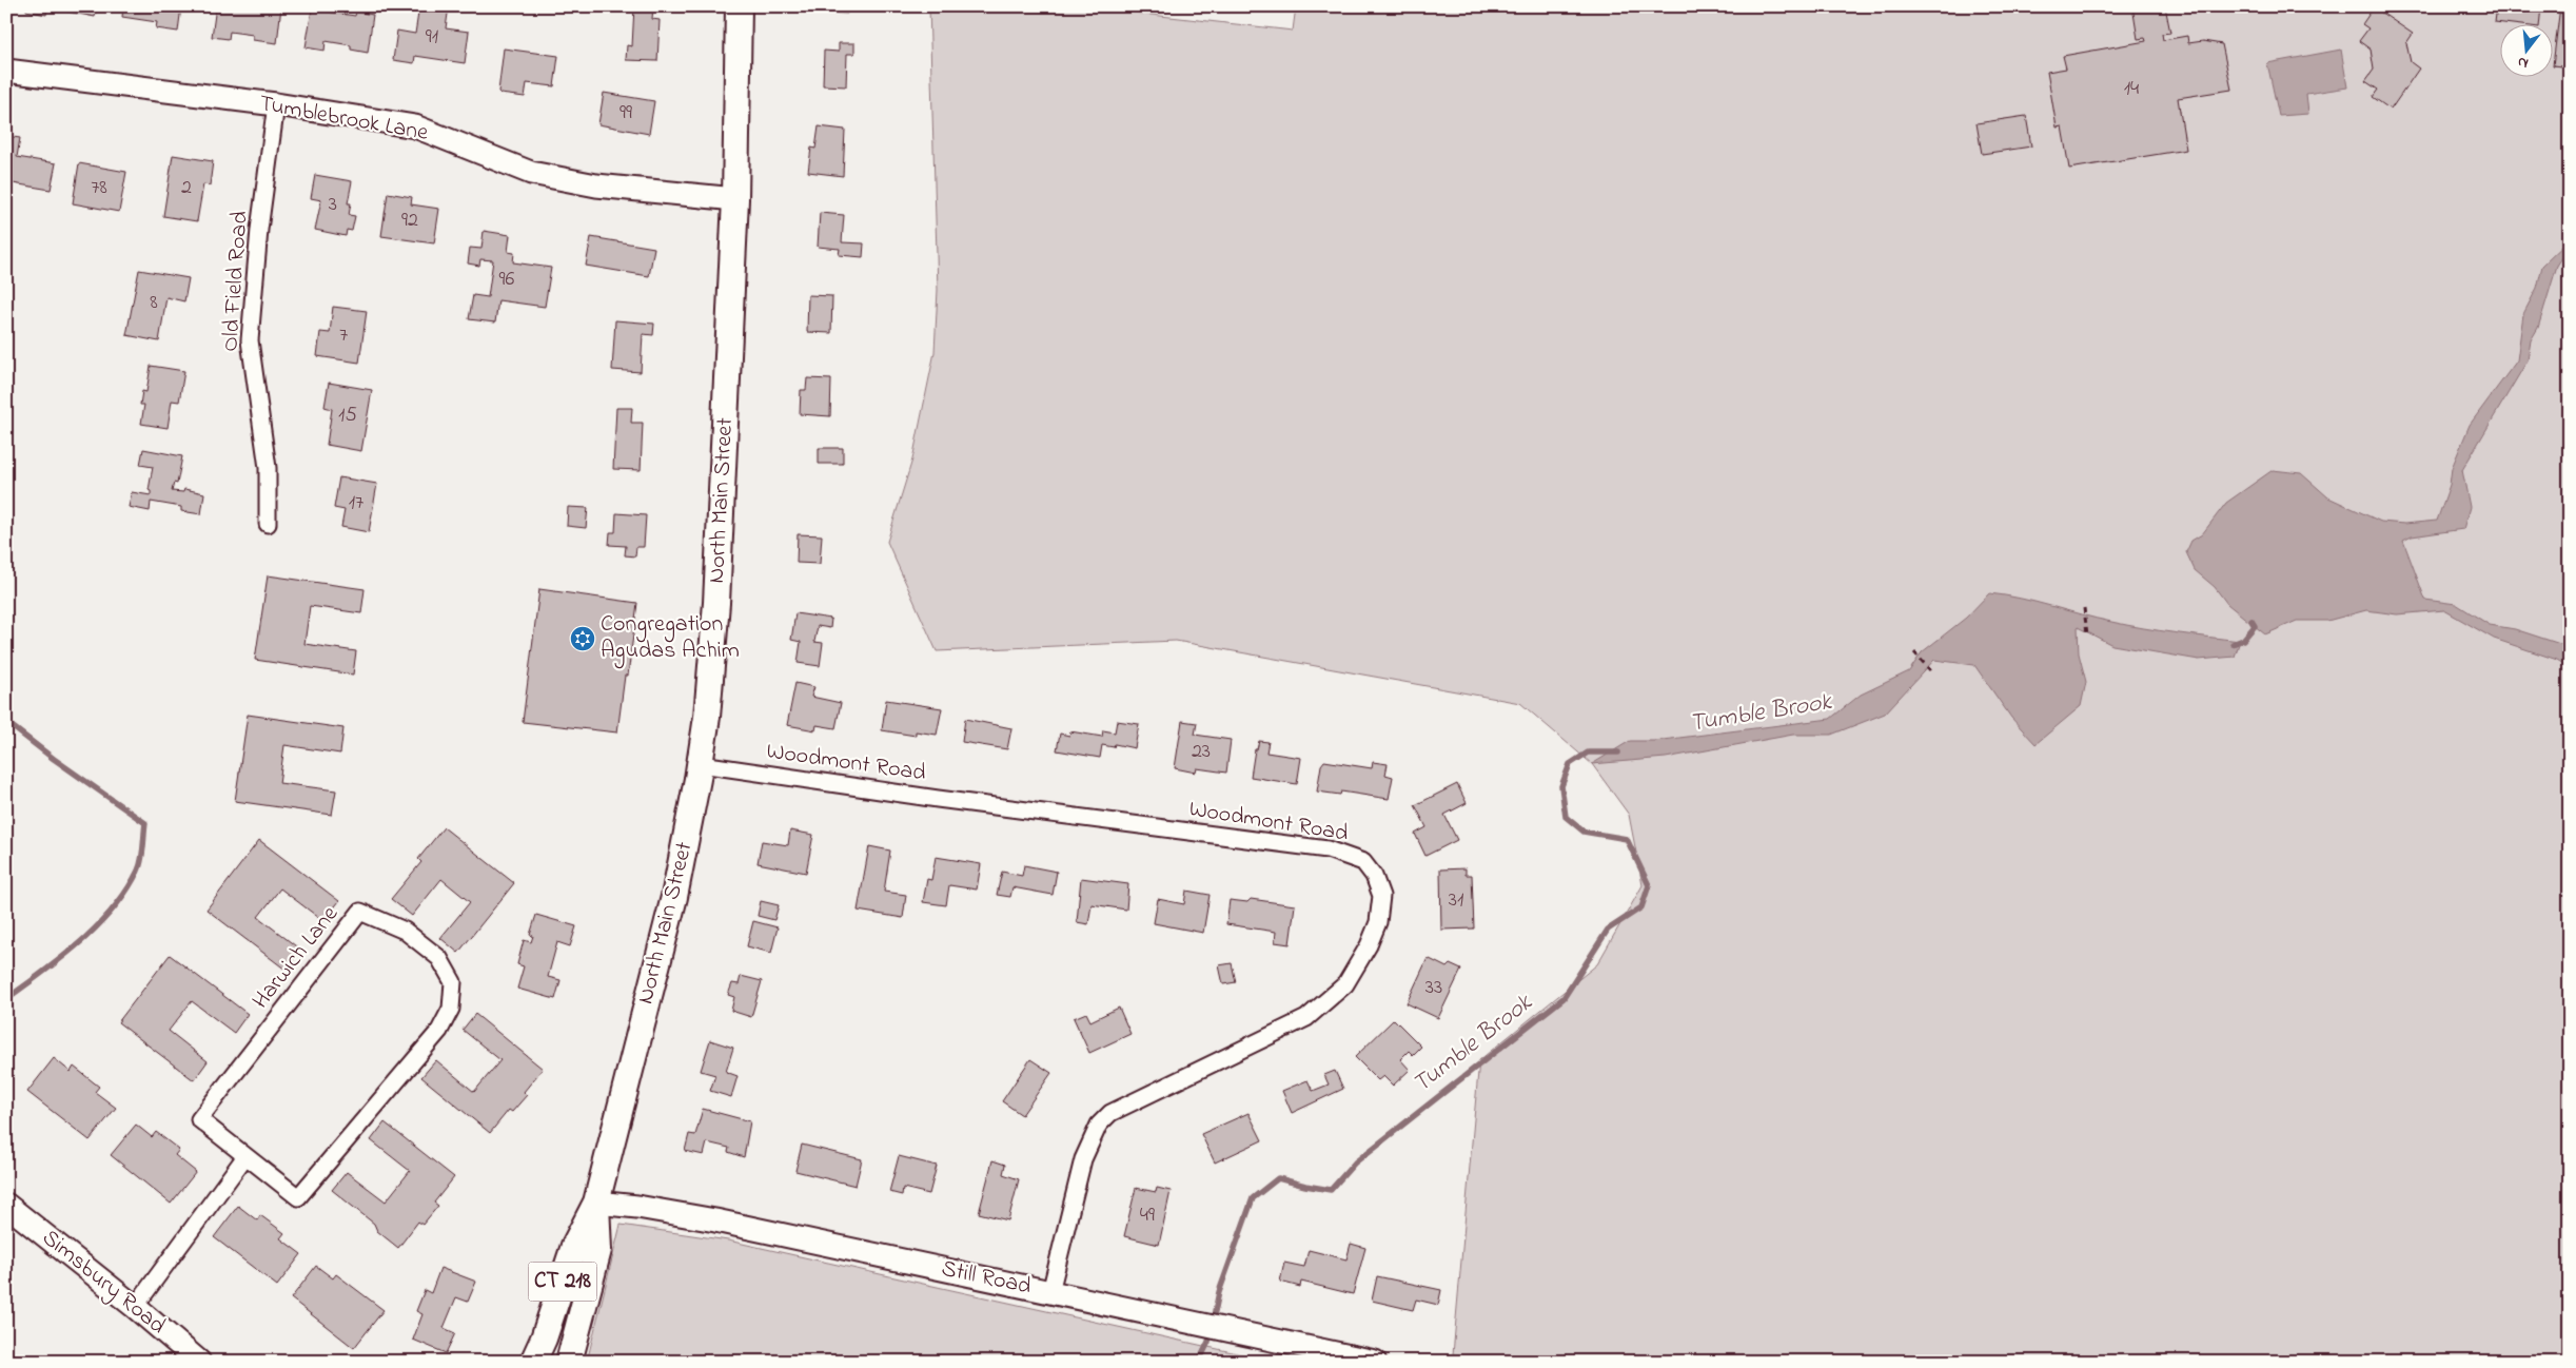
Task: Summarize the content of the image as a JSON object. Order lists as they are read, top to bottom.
{
  "streets": {
    "main road": ["North Main Street", "CT 218"],
    "street": [
      "Tumblebrook Lane",
      "Old Field Road",
      "Woodmont Road",
      "Harwich Lane",
      "Still Road",
      "Simsbury Road"
    ]
  },
  "crossings": [
    ["Tumblebrook Lane", "Old Field Road"],
    ["Tumblebrook Lane", "North Main Street"],
    ["North Main Street", "Woodmont Road"],
    ["North Main Street", "Still Road"],
    ["Woodmont Road", "Still Road"]
  ],
  "water": ["Tumble Brook"],
  "places": {
    "synagogue": ["Congregation Agudas Achim"]
  },
  "house_numbers": [
    "91",
    "14",
    "99",
    "78",
    "2",
    "3",
    "92",
    "96",
    "8",
    "7",
    "15",
    "17",
    "23",
    "31",
    "33",
    "49"
  ],
  "north": "bottom"
}
